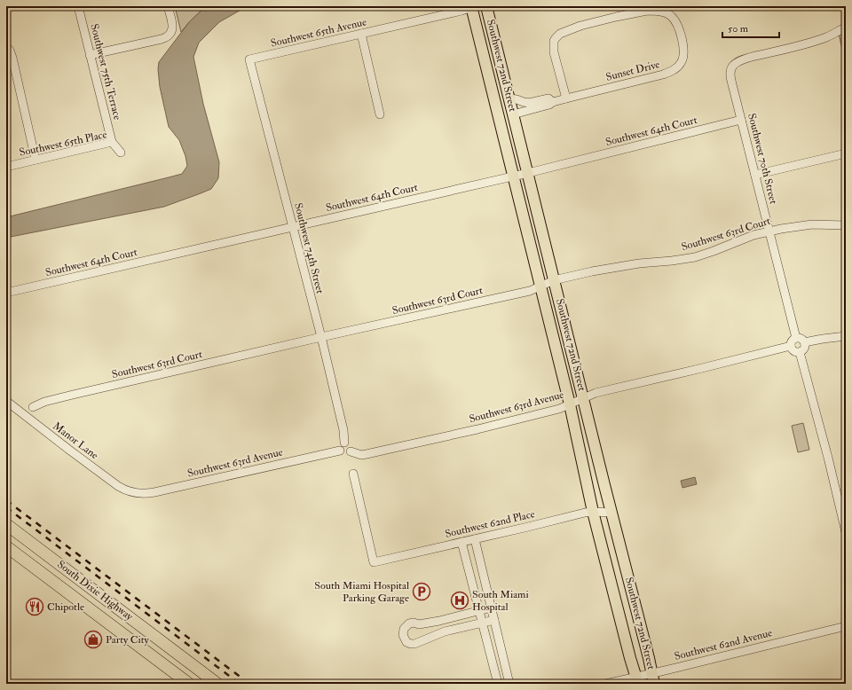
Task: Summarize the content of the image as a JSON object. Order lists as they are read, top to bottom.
{
  "streets": {
    "highway": ["South Dixie Highway"],
    "main road": ["Southwest 72nd Street"],
    "street": [
      "Southwest 65th Avenue",
      "Sunset Drive",
      "Southwest 75th Terrace",
      "Southwest 64th Court",
      "Southwest 65th Place",
      "Southwest 70th Street",
      "Southwest 63rd Court",
      "Southwest 74th Street",
      "Southwest 63rd Avenue",
      "Manor Lane",
      "Southwest 62nd Place",
      "Southwest 62nd Avenue"
    ]
  },
  "crossings": [
    ["Southwest 65th Avenue", "Southwest 72nd Street"],
    ["Southwest 65th Avenue", "Southwest 74th Street"],
    ["Southwest 72nd Street", "Southwest 64th Court"],
    ["Southwest 72nd Street", "Southwest 63rd Court"],
    ["Southwest 72nd Street", "Southwest 63rd Avenue"],
    ["Southwest 72nd Street", "Southwest 62nd Place"],
    ["Southwest 72nd Street", "Southwest 62nd Avenue"],
    ["Southwest 75th Terrace", "Southwest 65th Place"],
    ["Southwest 64th Court", "Southwest 70th Street"],
    ["Southwest 64th Court", "Southwest 74th Street"],
    ["Southwest 70th Street", "Southwest 63rd Court"],
    ["Southwest 70th Street", "Southwest 63rd Avenue"],
    ["Southwest 63rd Court", "Southwest 74th Street"],
    ["Southwest 74th Street", "Southwest 63rd Avenue"],
    ["Southwest 63rd Avenue", "Manor Lane"]
  ],
  "places": {
    "parking": ["South Miami Hospital Parking Garage"],
    "hospital": ["South Miami Hospital"],
    "restaurant": ["Chipotle"],
    "shop": ["Party City"]
  },
  "scale_bar": "50 m"
}
